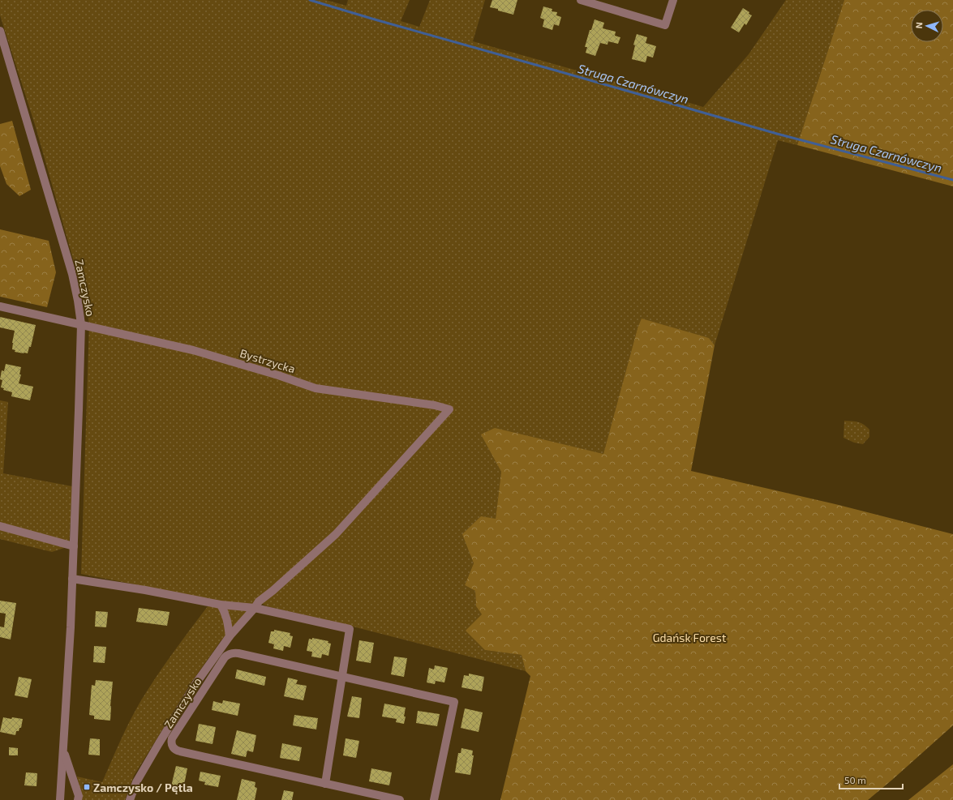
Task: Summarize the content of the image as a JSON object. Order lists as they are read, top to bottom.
{
  "streets": {
    "street": ["Zamczysko", "Bystrzycka"]
  },
  "crossings": [
    ["Zamczysko", "Bystrzycka"]
  ],
  "water": ["Struga Czarnówczyn"],
  "parks": ["Gdańsk Forest"],
  "places": {
    "transit": ["Zamczysko / Pętla"]
  },
  "scale_bar": "50 m",
  "north": "left"
}
